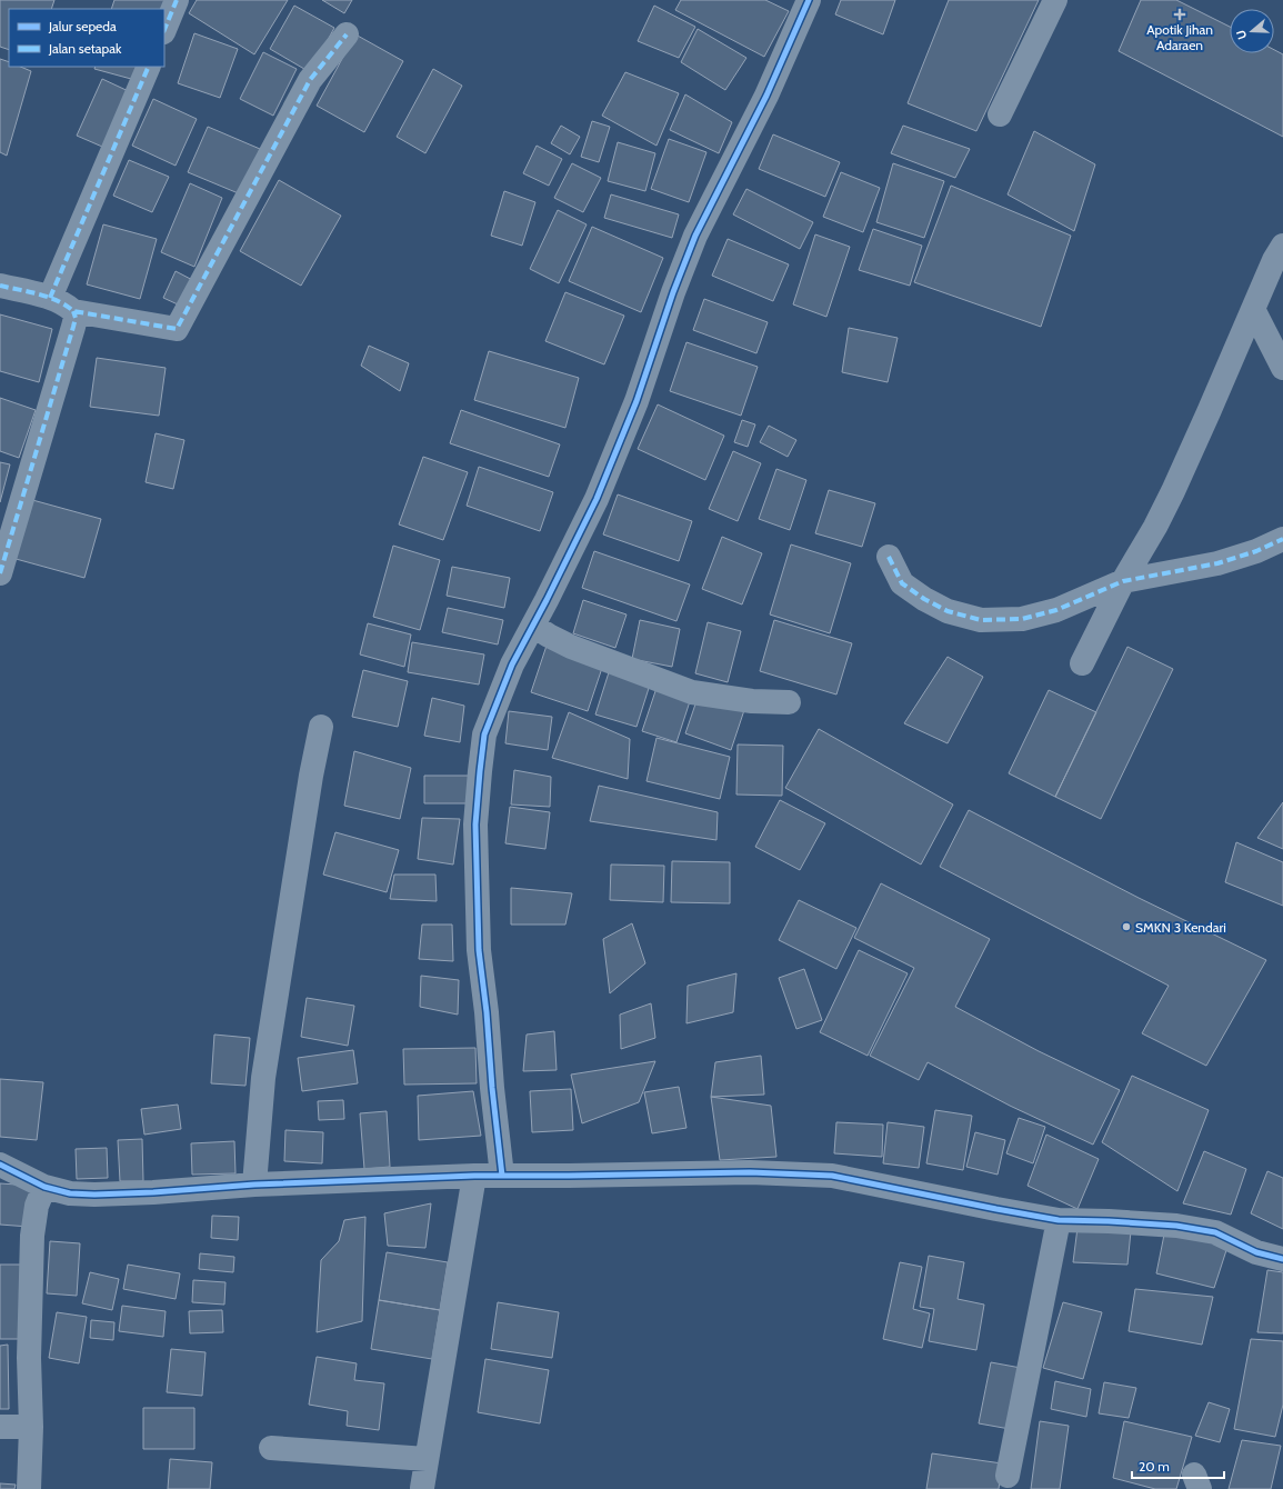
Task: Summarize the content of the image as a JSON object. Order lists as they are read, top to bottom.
{
  "places": {
    "health": ["Apotik Jihan Adaraen"],
    "other": ["SMKN 3 Kendari"]
  },
  "legend": ["Jalur sepeda", "Jalan setapak"],
  "scale_bar": "20 m",
  "north": "left"
}
